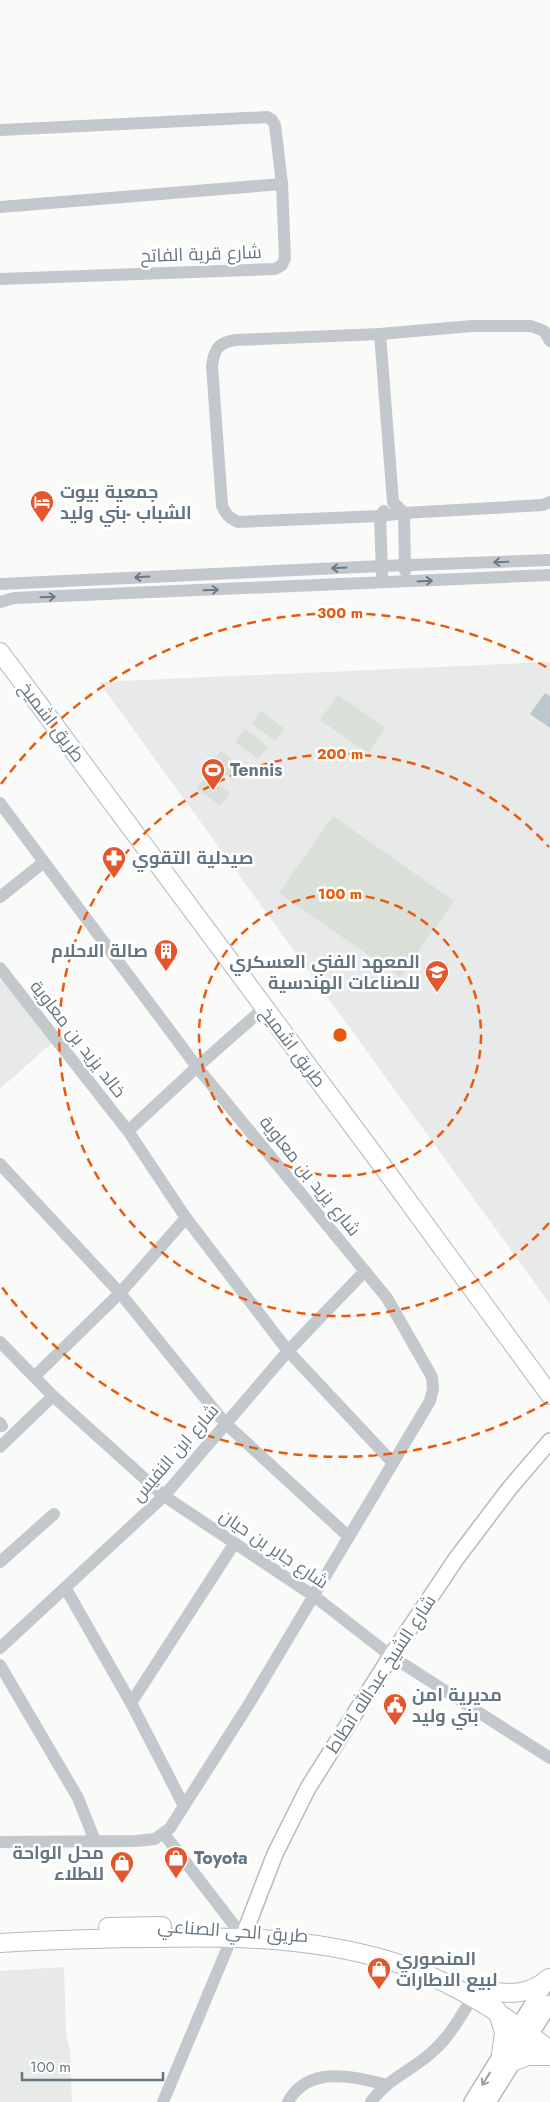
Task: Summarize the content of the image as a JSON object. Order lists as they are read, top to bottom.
{
  "streets": {
    "highway": ["طريق اشميخ", "طريق الحي الصناعي"],
    "main road": ["شارع الشيخ عبدالله انطاط"],
    "street": [
      "شارع قرية الفاتح",
      "خالد يزيد بن معاوية",
      "شارع يزيد بن معاوية",
      "شارع ابن النفيس",
      "شارع جابر بن حيان"
    ]
  },
  "crossings": [
    ["خالد يزيد بن معاوية", "شارع يزيد بن معاوية"],
    ["خالد يزيد بن معاوية", "شارع ابن النفيس"],
    ["شارع يزيد بن معاوية", "شارع ابن النفيس"],
    ["شارع يزيد بن معاوية", "شارع جابر بن حيان"],
    ["شارع ابن النفيس", "شارع جابر بن حيان"],
    ["شارع جابر بن حيان", "شارع الشيخ عبدالله انطاط"],
    ["شارع الشيخ عبدالله انطاط", "طريق الحي الصناعي"]
  ],
  "places": {
    "hotel": ["جمعية بيوت الشباب -بني وليد"],
    "sports": ["Tennis"],
    "pharmacy": ["صيدلية التقوي"],
    "building": ["صالة الاحلام"],
    "school or university": ["المعهد الفني العسكري للصناعات الهندسية"],
    "public building": ["مديرية امن بني وليد"],
    "shop": ["Toyota", "محل الواحة للطلاء", "المنصوري لبيع الاطارات"]
  },
  "scale_bar": "100 m",
  "rings": ["300 m", "200 m", "100 m"]
}
